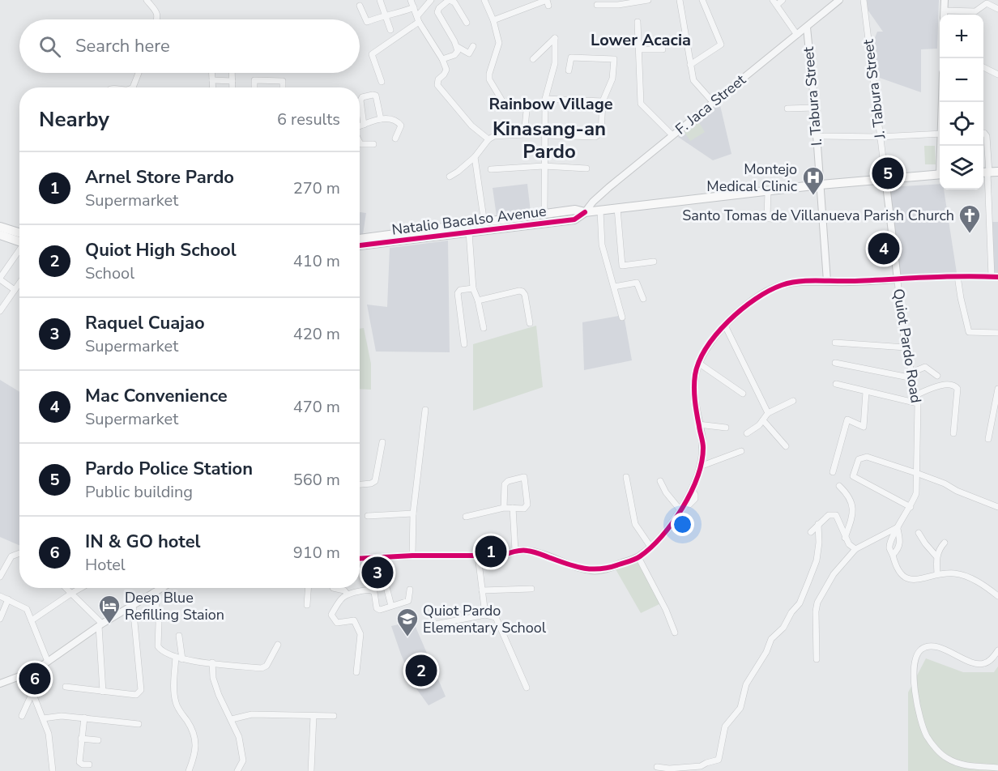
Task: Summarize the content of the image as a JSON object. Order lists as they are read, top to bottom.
{
  "streets": {
    "main road": ["Natalio Bacalso Avenue"],
    "street": [
      "J. Tabura Street",
      "I. Tabura Street",
      "F. Jaca Street",
      "Quiot Pardo Road"
    ]
  },
  "crossings": [
    ["J. Tabura Street", "Natalio Bacalso Avenue"],
    ["J. Tabura Street", "Quiot Pardo Road"],
    ["I. Tabura Street", "F. Jaca Street"],
    ["I. Tabura Street", "Natalio Bacalso Avenue"],
    ["F. Jaca Street", "Natalio Bacalso Avenue"],
    ["Natalio Bacalso Avenue", "Quiot Pardo Road"]
  ],
  "districts": ["Lower Acacia", "Rainbow Village", "Kinasang-an Pardo"],
  "places": {
    "hospital": ["Montejo Medical Clinic"],
    "church": ["Santo Tomas de Villanueva Parish Church"],
    "hotel": ["Deep Blue Refilling Staion"],
    "school or university": ["Quiot Pardo Elementary School"]
  },
  "page": {
    "map_buttons": ["+", "−"],
    "search": "Search here",
    "heading": ["Nearby", "6 results"],
    "list": [
      {
        "mark": "1",
        "name": "Arnel Store Pardo",
        "note": "Supermarket",
        "value": "270 m"
      },
      {
        "mark": "2",
        "name": "Quiot High School",
        "note": "School",
        "value": "410 m"
      },
      {
        "mark": "3",
        "name": "Raquel Cuajao",
        "note": "Supermarket",
        "value": "420 m"
      },
      {
        "mark": "4",
        "name": "Mac Convenience",
        "note": "Supermarket",
        "value": "470 m"
      },
      {
        "mark": "5",
        "name": "Pardo Police Station",
        "note": "Public building",
        "value": "560 m"
      },
      {
        "mark": "6",
        "name": "IN & GO hotel",
        "note": "Hotel",
        "value": "910 m"
      }
    ],
    "pins": [
      "5",
      "4",
      "1",
      "3",
      "2",
      "6"
    ]
  }
}
